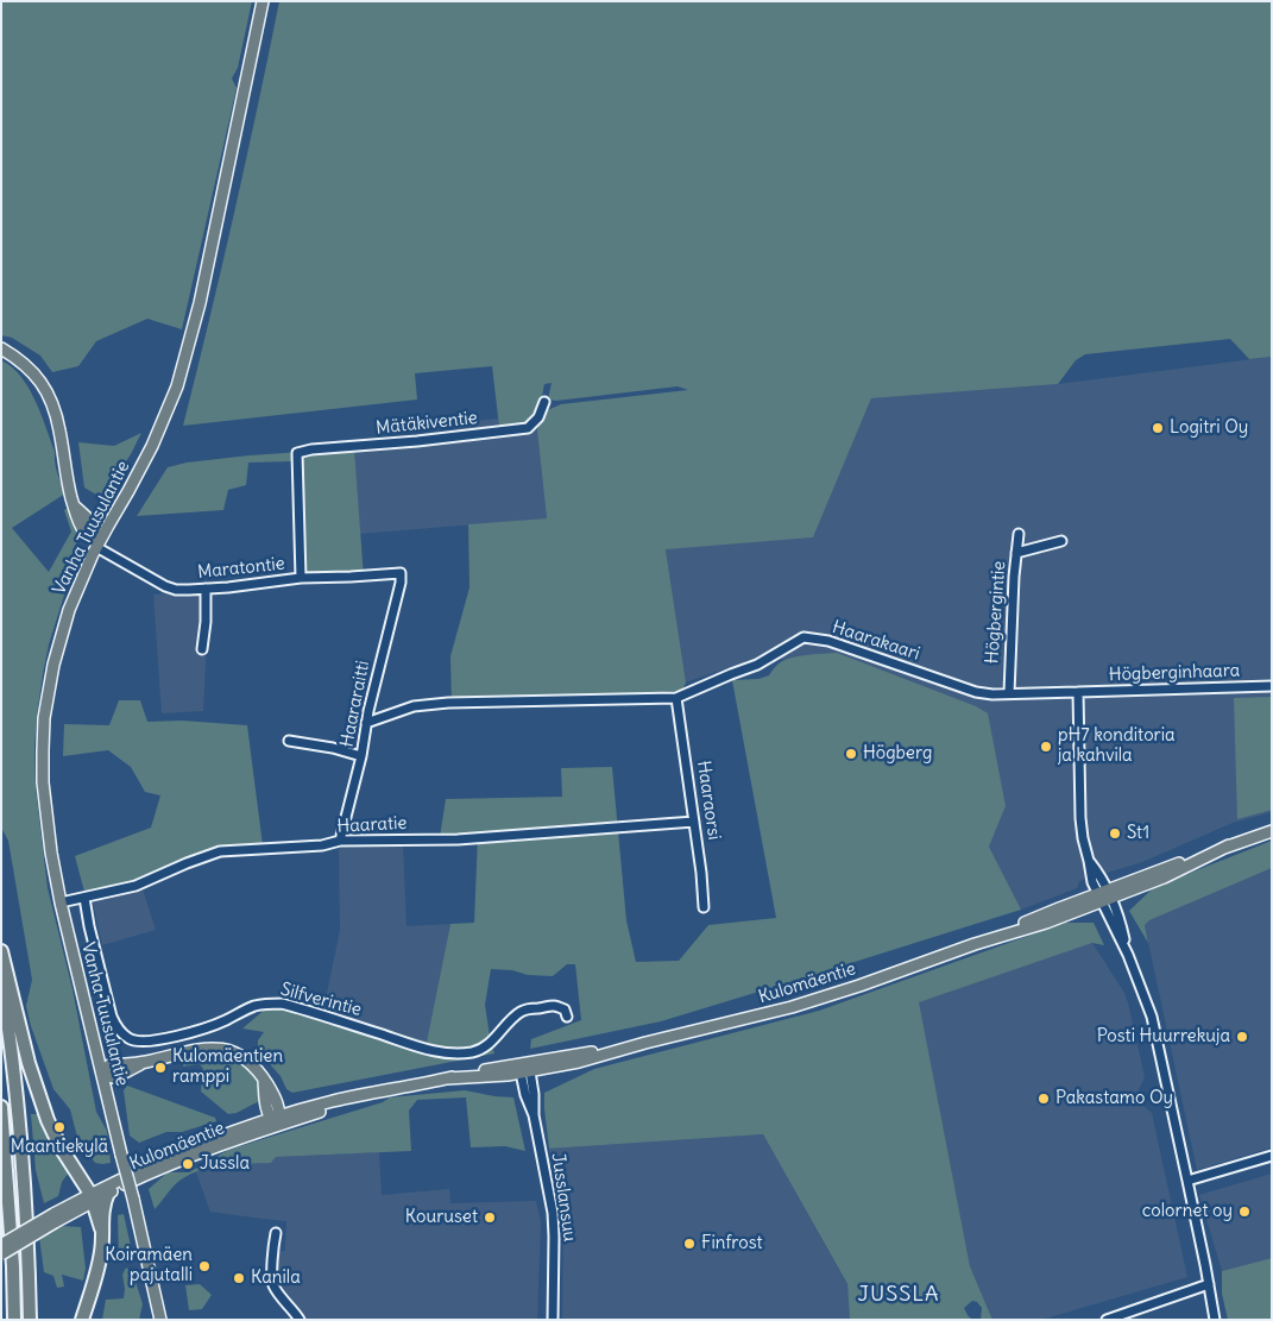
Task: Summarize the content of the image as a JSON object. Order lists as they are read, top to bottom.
{
  "streets": {
    "main road": ["Vanha Tuusulantie", "Kulomäentie"],
    "street": [
      "Mätäkiventie",
      "Maratontie",
      "Högbergintie",
      "Haarakaari",
      "Högberginhaara",
      "Haararaitti",
      "Haaraorsi",
      "Haaratie",
      "Silfverintie",
      "Jusslansuu"
    ]
  },
  "crossings": [
    ["Mätäkiventie", "Maratontie"],
    ["Vanha Tuusulantie", "Maratontie"],
    ["Vanha Tuusulantie", "Haaratie"],
    ["Maratontie", "Haararaitti"],
    ["Högbergintie", "Haarakaari"],
    ["Haarakaari", "Högberginhaara"],
    ["Haarakaari", "Haararaitti"],
    ["Haarakaari", "Haaraorsi"],
    ["Haararaitti", "Haaratie"],
    ["Haaraorsi", "Haaratie"],
    ["Haaratie", "Silfverintie"],
    ["Kulomäentie", "Jusslansuu"]
  ],
  "districts": ["JUSSLA"],
  "places": [
    "Logitri Oy",
    "pH7 konditoria ja kahvila",
    "Högberg",
    "St1",
    "Posti Huurrekuja",
    "Kulomäentien ramppi",
    "Pakastamo Oy",
    "Maantiekylä",
    "Jussla",
    "colornet oy",
    "Kouruset",
    "Finfrost",
    "Koiramäen pajutalli",
    "Kanila"
  ]
}
